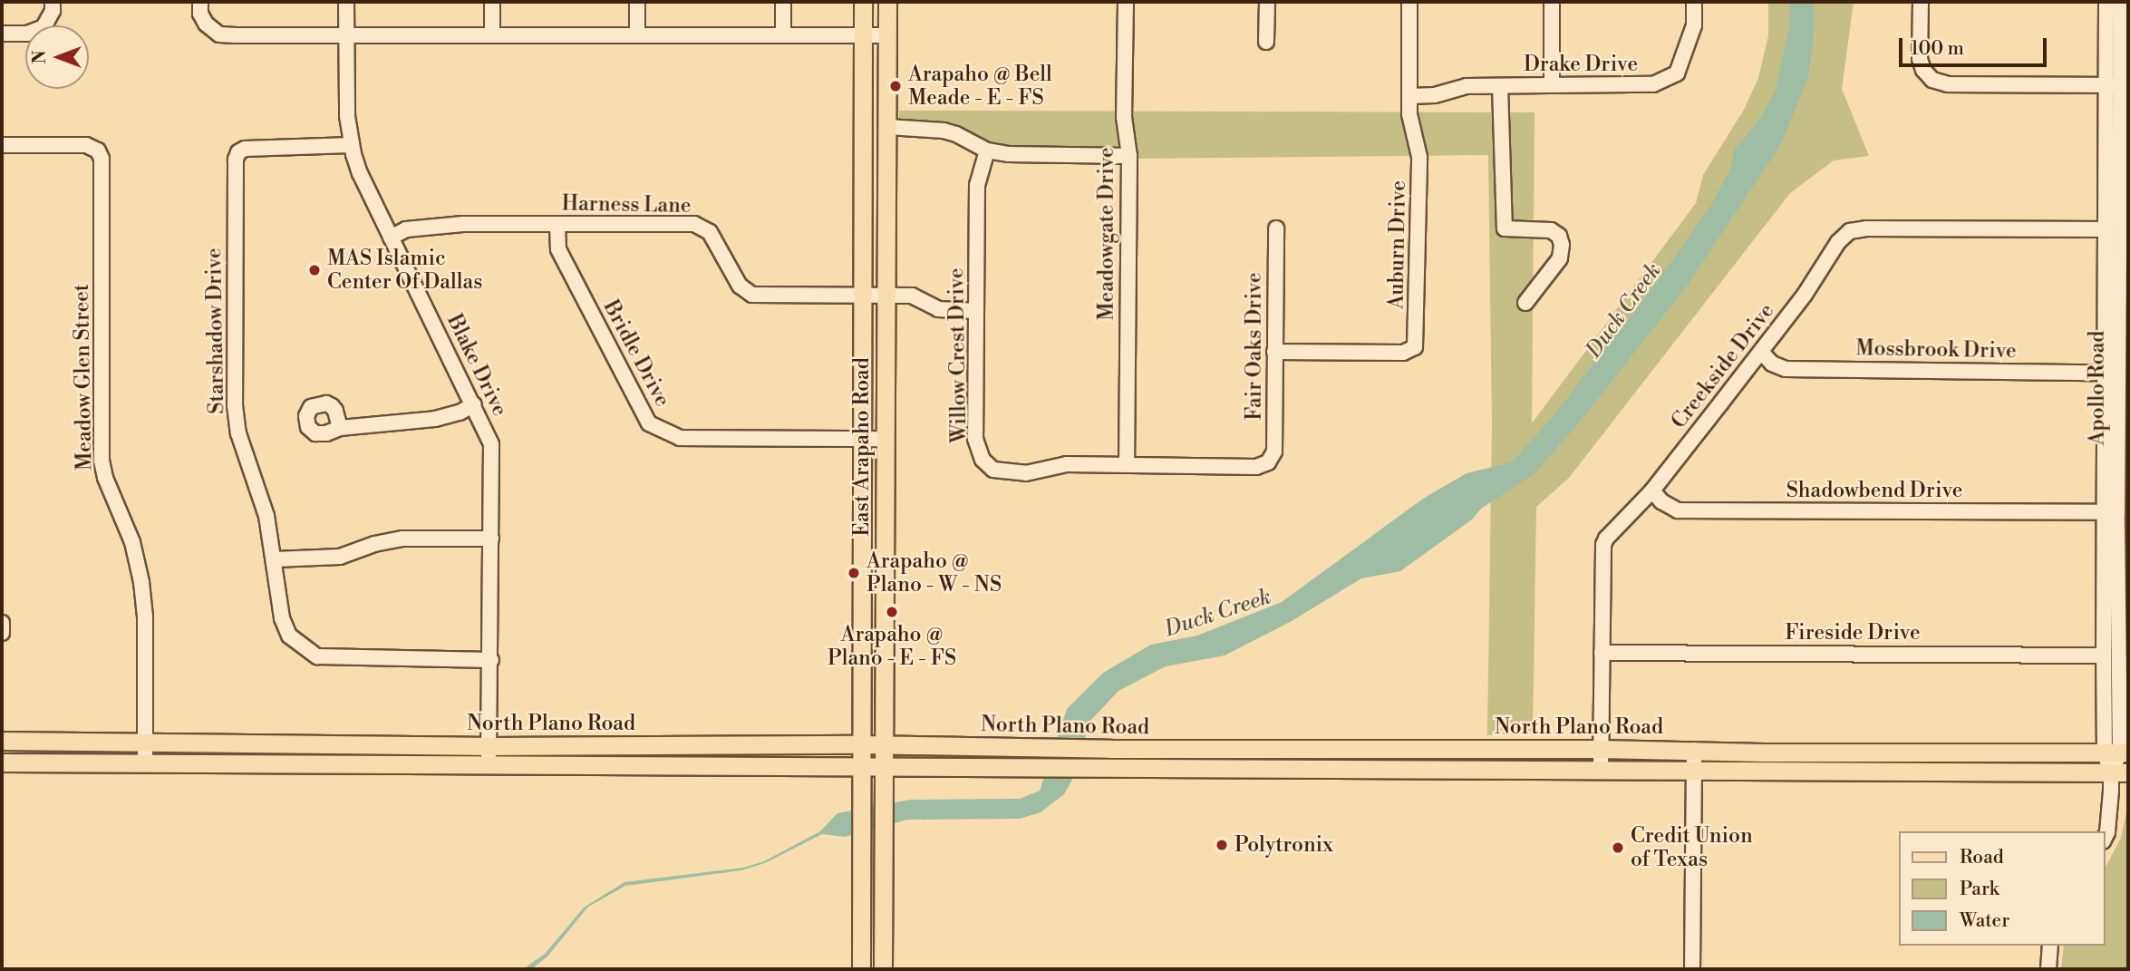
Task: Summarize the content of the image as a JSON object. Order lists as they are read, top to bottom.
{
  "streets": {
    "main road": ["East Arapaho Road", "North Plano Road"],
    "street": [
      "Drake Drive",
      "Harness Lane",
      "Meadowgate Drive",
      "Auburn Drive",
      "Starshadow Drive",
      "Fair Oaks Drive",
      "Mossbrook Drive",
      "Bridle Drive",
      "Willow Crest Drive",
      "Blake Drive",
      "Creekside Drive",
      "Meadow Glen Street",
      "Apollo Road",
      "Shadowbend Drive",
      "Fireside Drive"
    ]
  },
  "crossings": [
    ["Drake Drive", "Auburn Drive"],
    ["Harness Lane", "Bridle Drive"],
    ["Harness Lane", "Willow Crest Drive"],
    ["Harness Lane", "Blake Drive"],
    ["Harness Lane", "East Arapaho Road"],
    ["Meadowgate Drive", "Willow Crest Drive"],
    ["Auburn Drive", "Fair Oaks Drive"],
    ["Starshadow Drive", "Blake Drive"],
    ["Fair Oaks Drive", "Willow Crest Drive"],
    ["Mossbrook Drive", "Creekside Drive"],
    ["Mossbrook Drive", "Apollo Road"],
    ["Bridle Drive", "East Arapaho Road"],
    ["Blake Drive", "North Plano Road"],
    ["Creekside Drive", "Apollo Road"],
    ["Creekside Drive", "Shadowbend Drive"],
    ["Creekside Drive", "Fireside Drive"],
    ["Creekside Drive", "North Plano Road"],
    ["Meadow Glen Street", "North Plano Road"],
    ["Apollo Road", "Shadowbend Drive"],
    ["Apollo Road", "Fireside Drive"],
    ["Apollo Road", "North Plano Road"],
    ["East Arapaho Road", "North Plano Road"]
  ],
  "water": ["Duck Creek"],
  "places": [
    "Arapaho @ Bell Meade - E - FS",
    "MAS Islamic Center Of Dallas",
    "Arapaho @ Plano - W - NS",
    "Arapaho @ Plano - E - FS",
    "Polytronix",
    "Credit Union of Texas"
  ],
  "legend": ["Road", "Park", "Water"],
  "scale_bar": "100 m",
  "north": "left"
}
